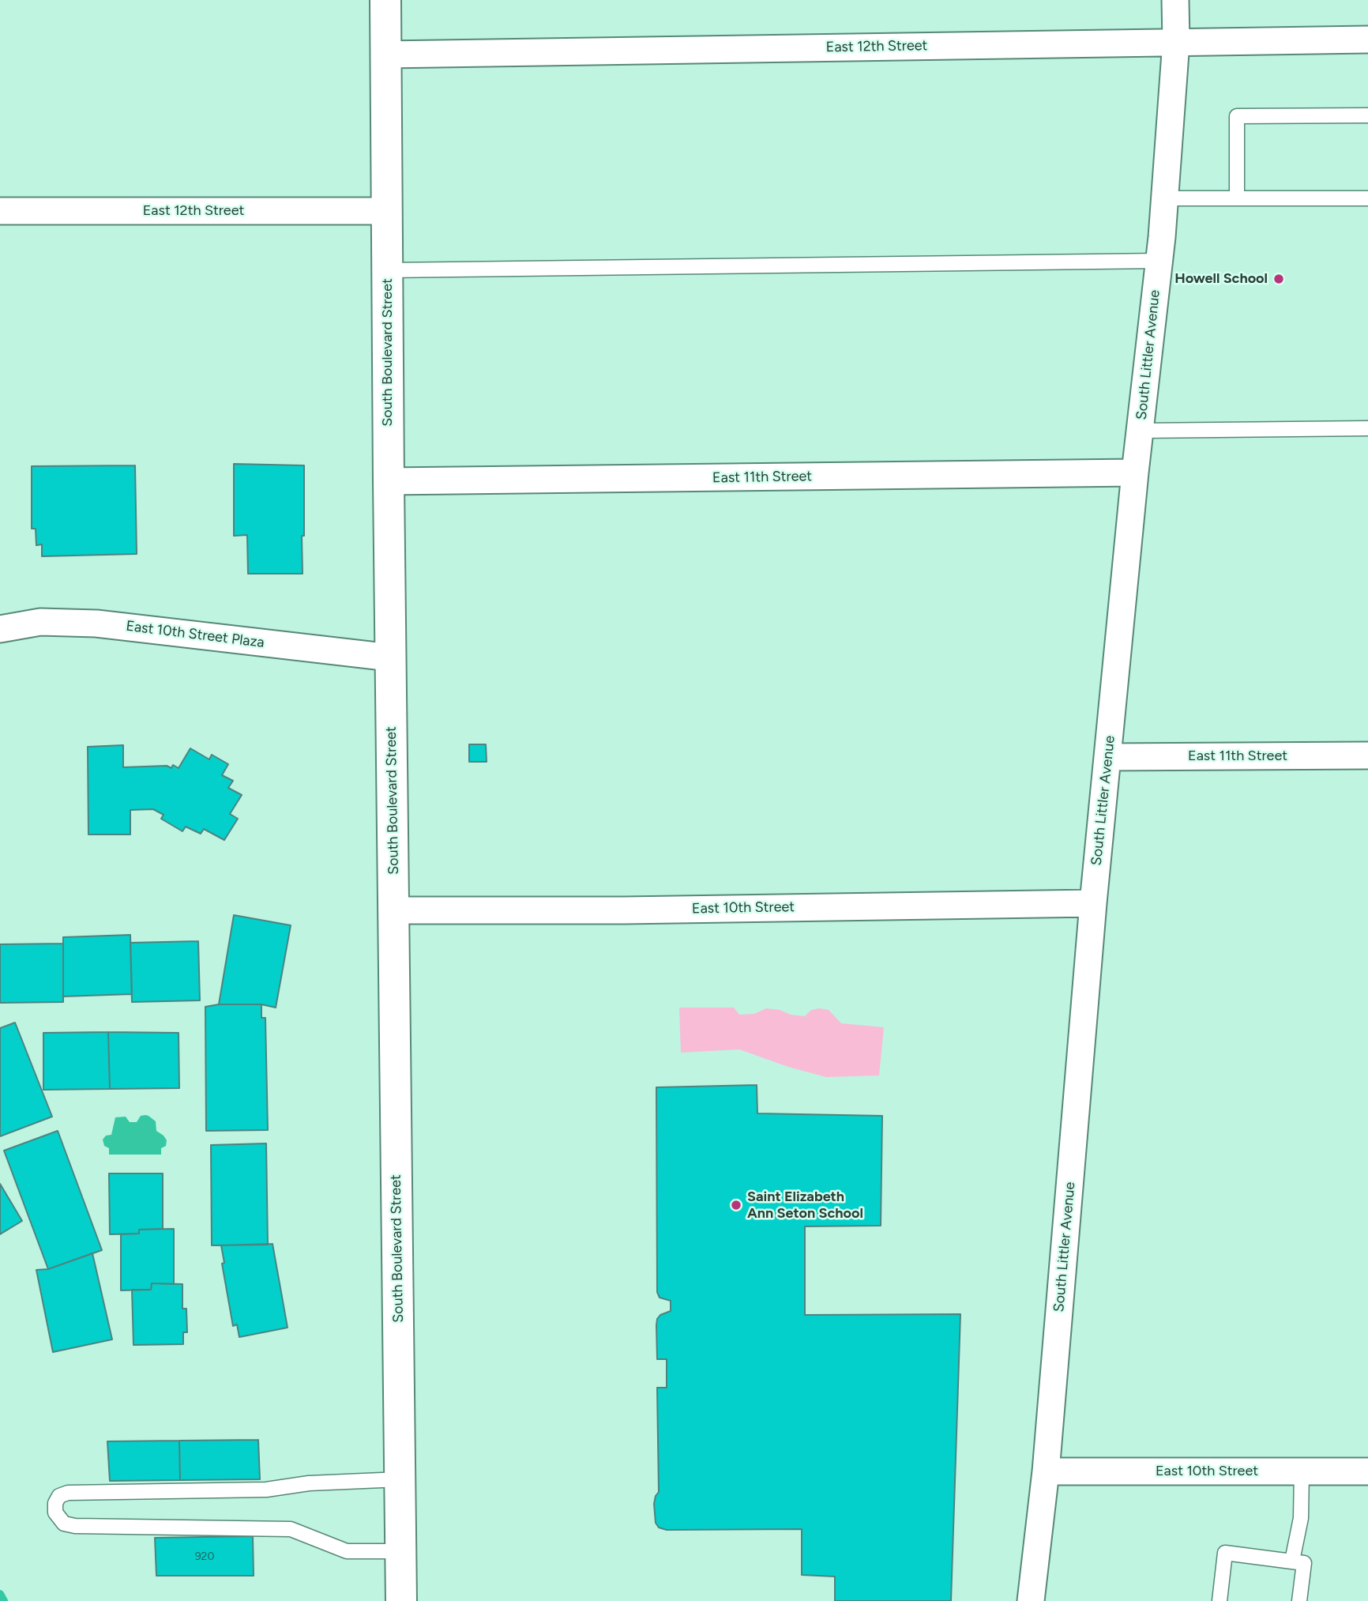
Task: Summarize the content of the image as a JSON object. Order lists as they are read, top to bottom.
{
  "streets": {
    "main road": ["South Boulevard Street"],
    "street": [
      "East 12th Street",
      "South Littler Avenue",
      "East 11th Street",
      "East 10th Street Plaza",
      "East 10th Street"
    ]
  },
  "crossings": [
    ["East 12th Street", "South Boulevard Street"],
    ["East 12th Street", "South Littler Avenue"],
    ["South Boulevard Street", "East 11th Street"],
    ["South Boulevard Street", "East 10th Street Plaza"],
    ["South Boulevard Street", "East 10th Street"],
    ["South Littler Avenue", "East 11th Street"],
    ["South Littler Avenue", "East 10th Street"]
  ],
  "places": ["Howell School", "Saint Elizabeth Ann Seton School"],
  "house_numbers": ["920"]
}
